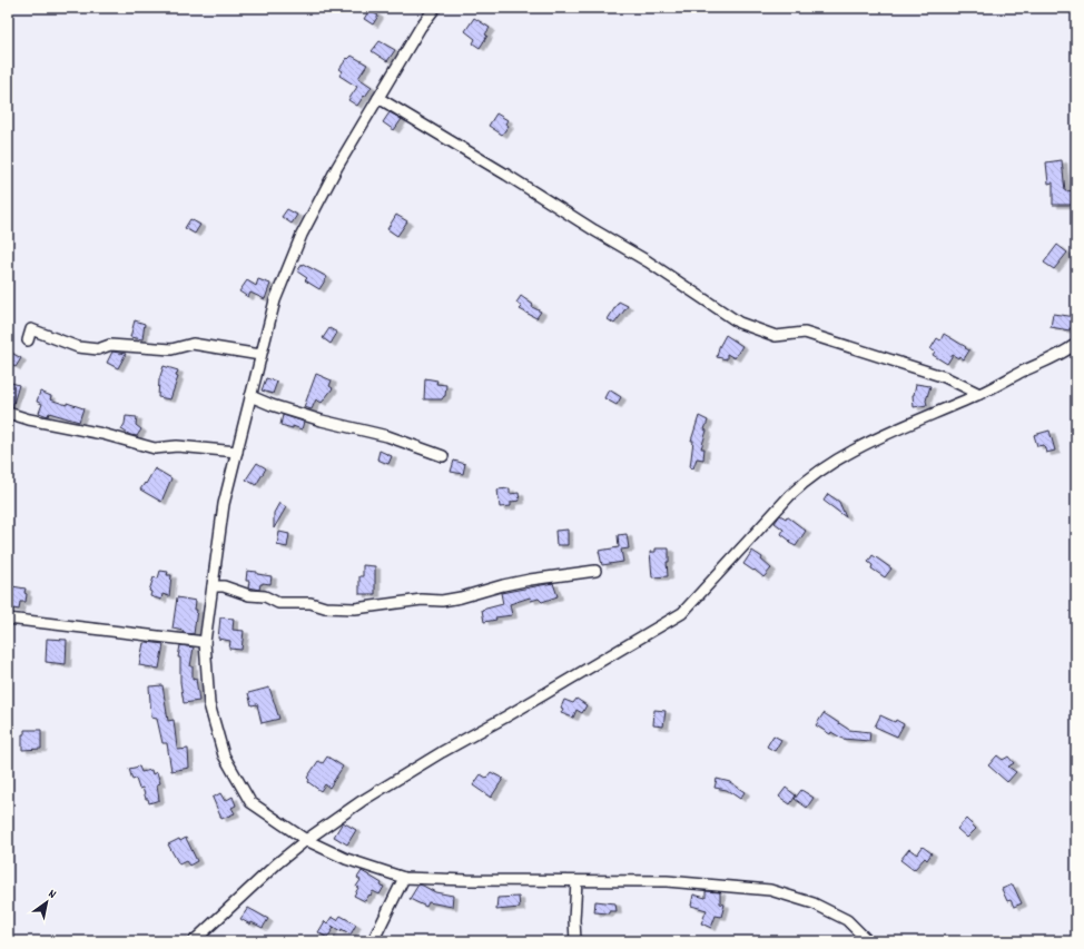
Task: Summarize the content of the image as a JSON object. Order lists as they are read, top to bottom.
{
  "north": "top right"
}
